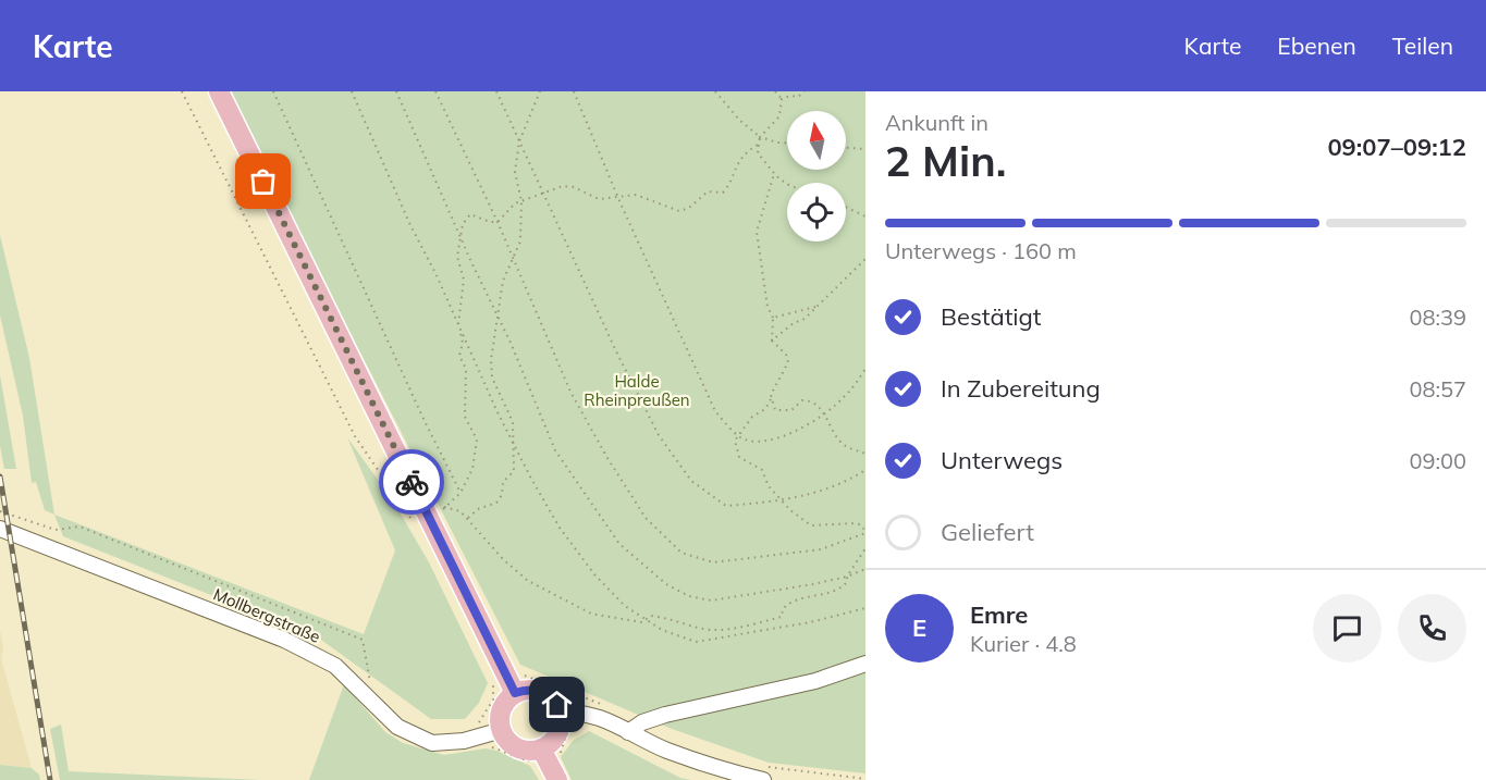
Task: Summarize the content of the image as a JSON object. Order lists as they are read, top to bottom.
{
  "streets": {
    "street": ["Mollbergstraße"]
  },
  "parks": ["Halde Rheinpreußen"],
  "north": "top",
  "page": {
    "header": "Karte",
    "nav": ["Karte", "Ebenen", "Teilen"],
    "heading": ["2 Min.", "Ankunft in", "09:07–09:12"],
    "panel": ["Emre", "Kurier · 4.8"],
    "bar": "Unterwegs · 160 m",
    "list": [
      ["Bestätigt", "08:39"],
      ["In Zubereitung", "08:57"],
      ["Unterwegs", "09:00"],
      "Geliefert"
    ],
    "round": "E"
  }
}
